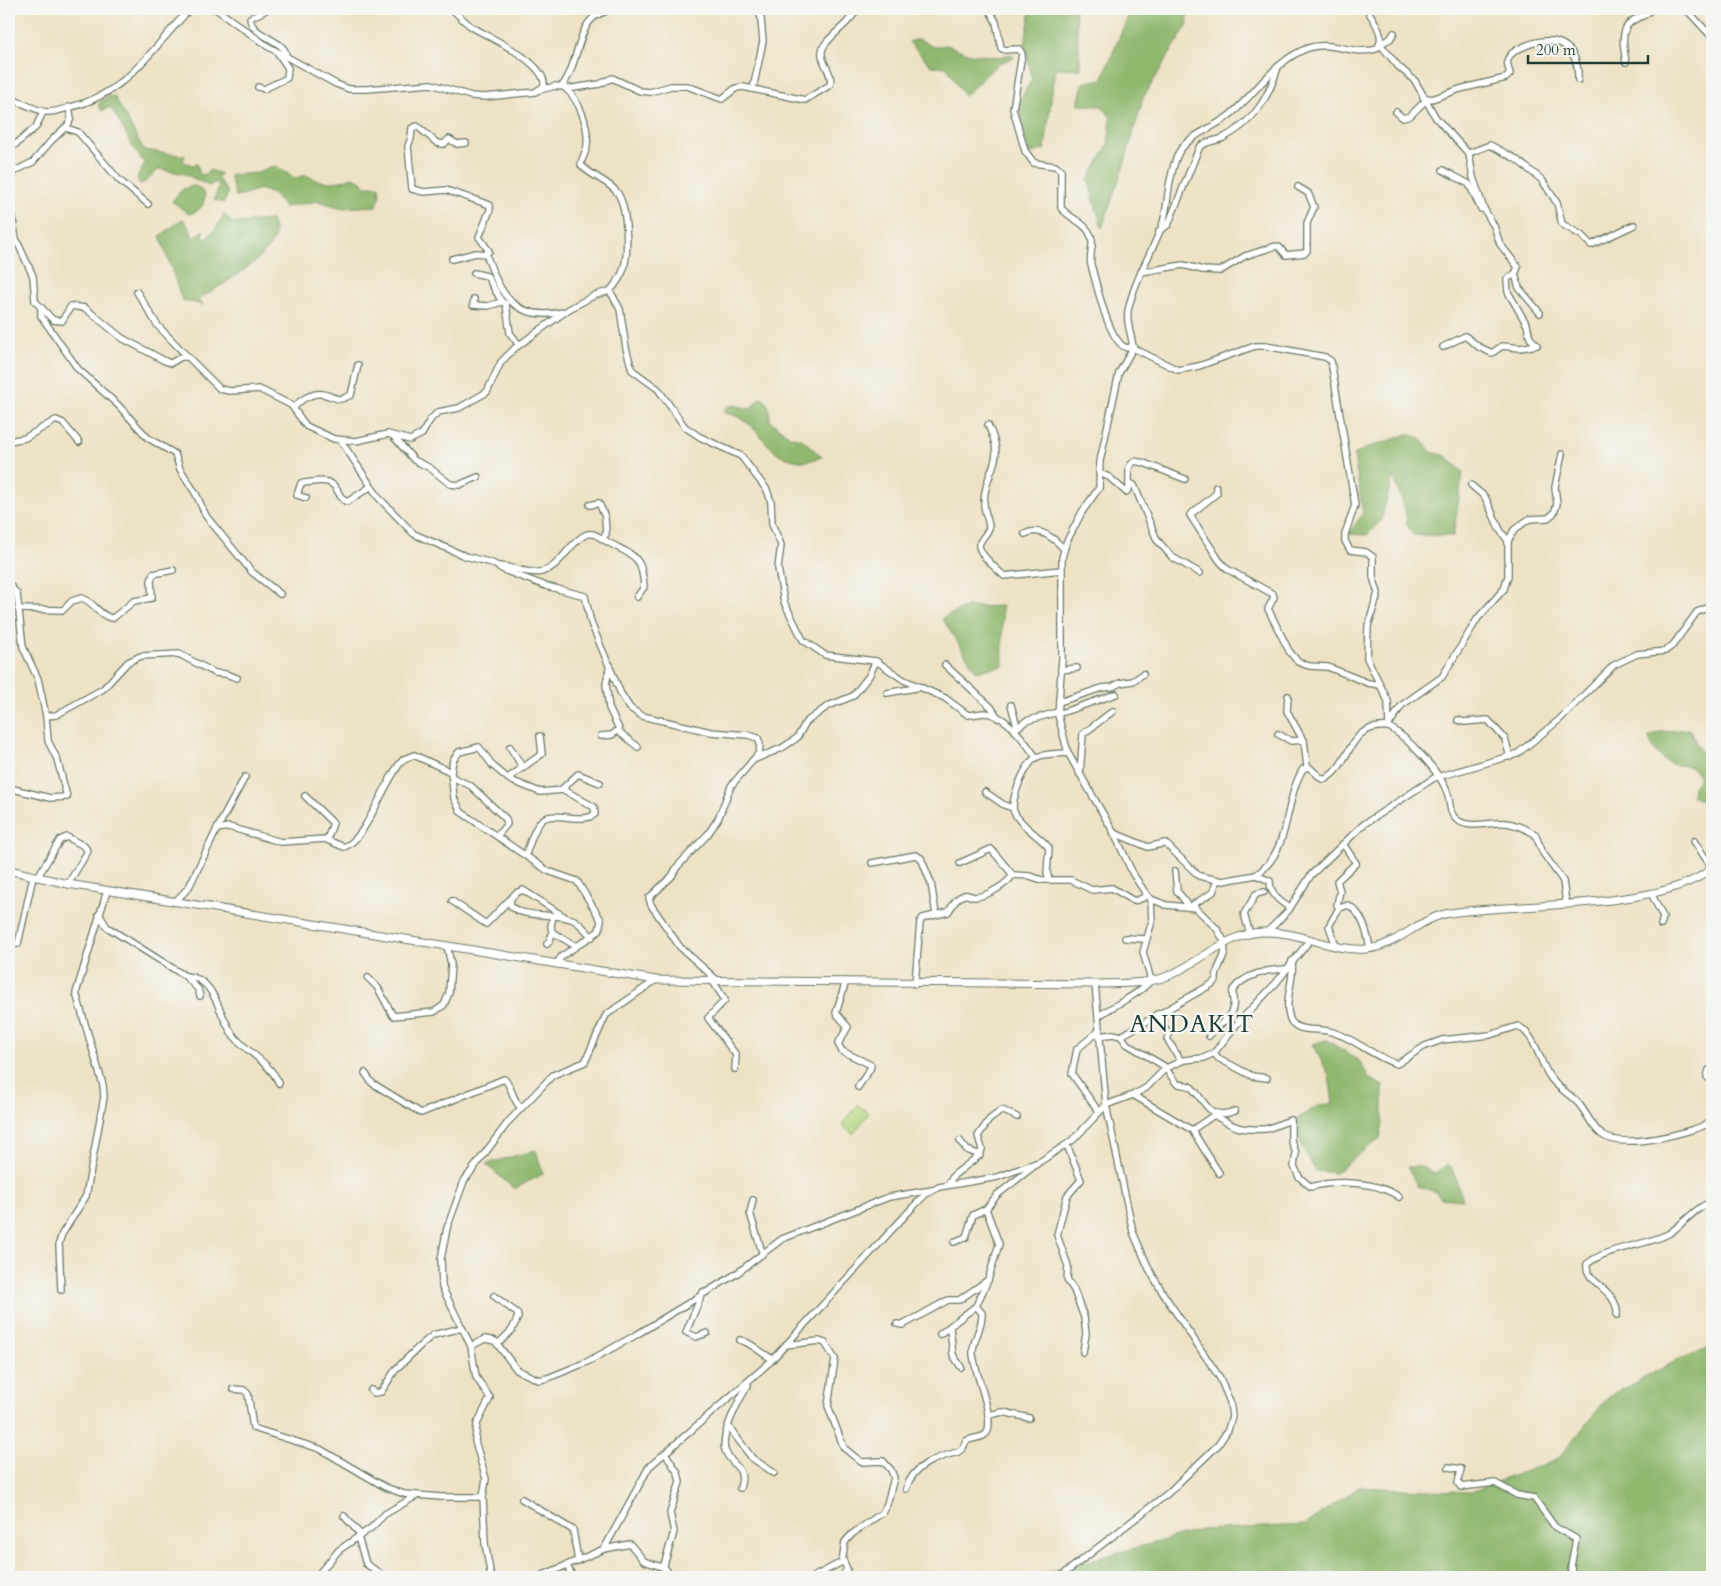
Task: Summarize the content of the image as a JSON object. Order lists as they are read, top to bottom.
{
  "districts": ["ANDAKIT"],
  "scale_bar": "200 m"
}
